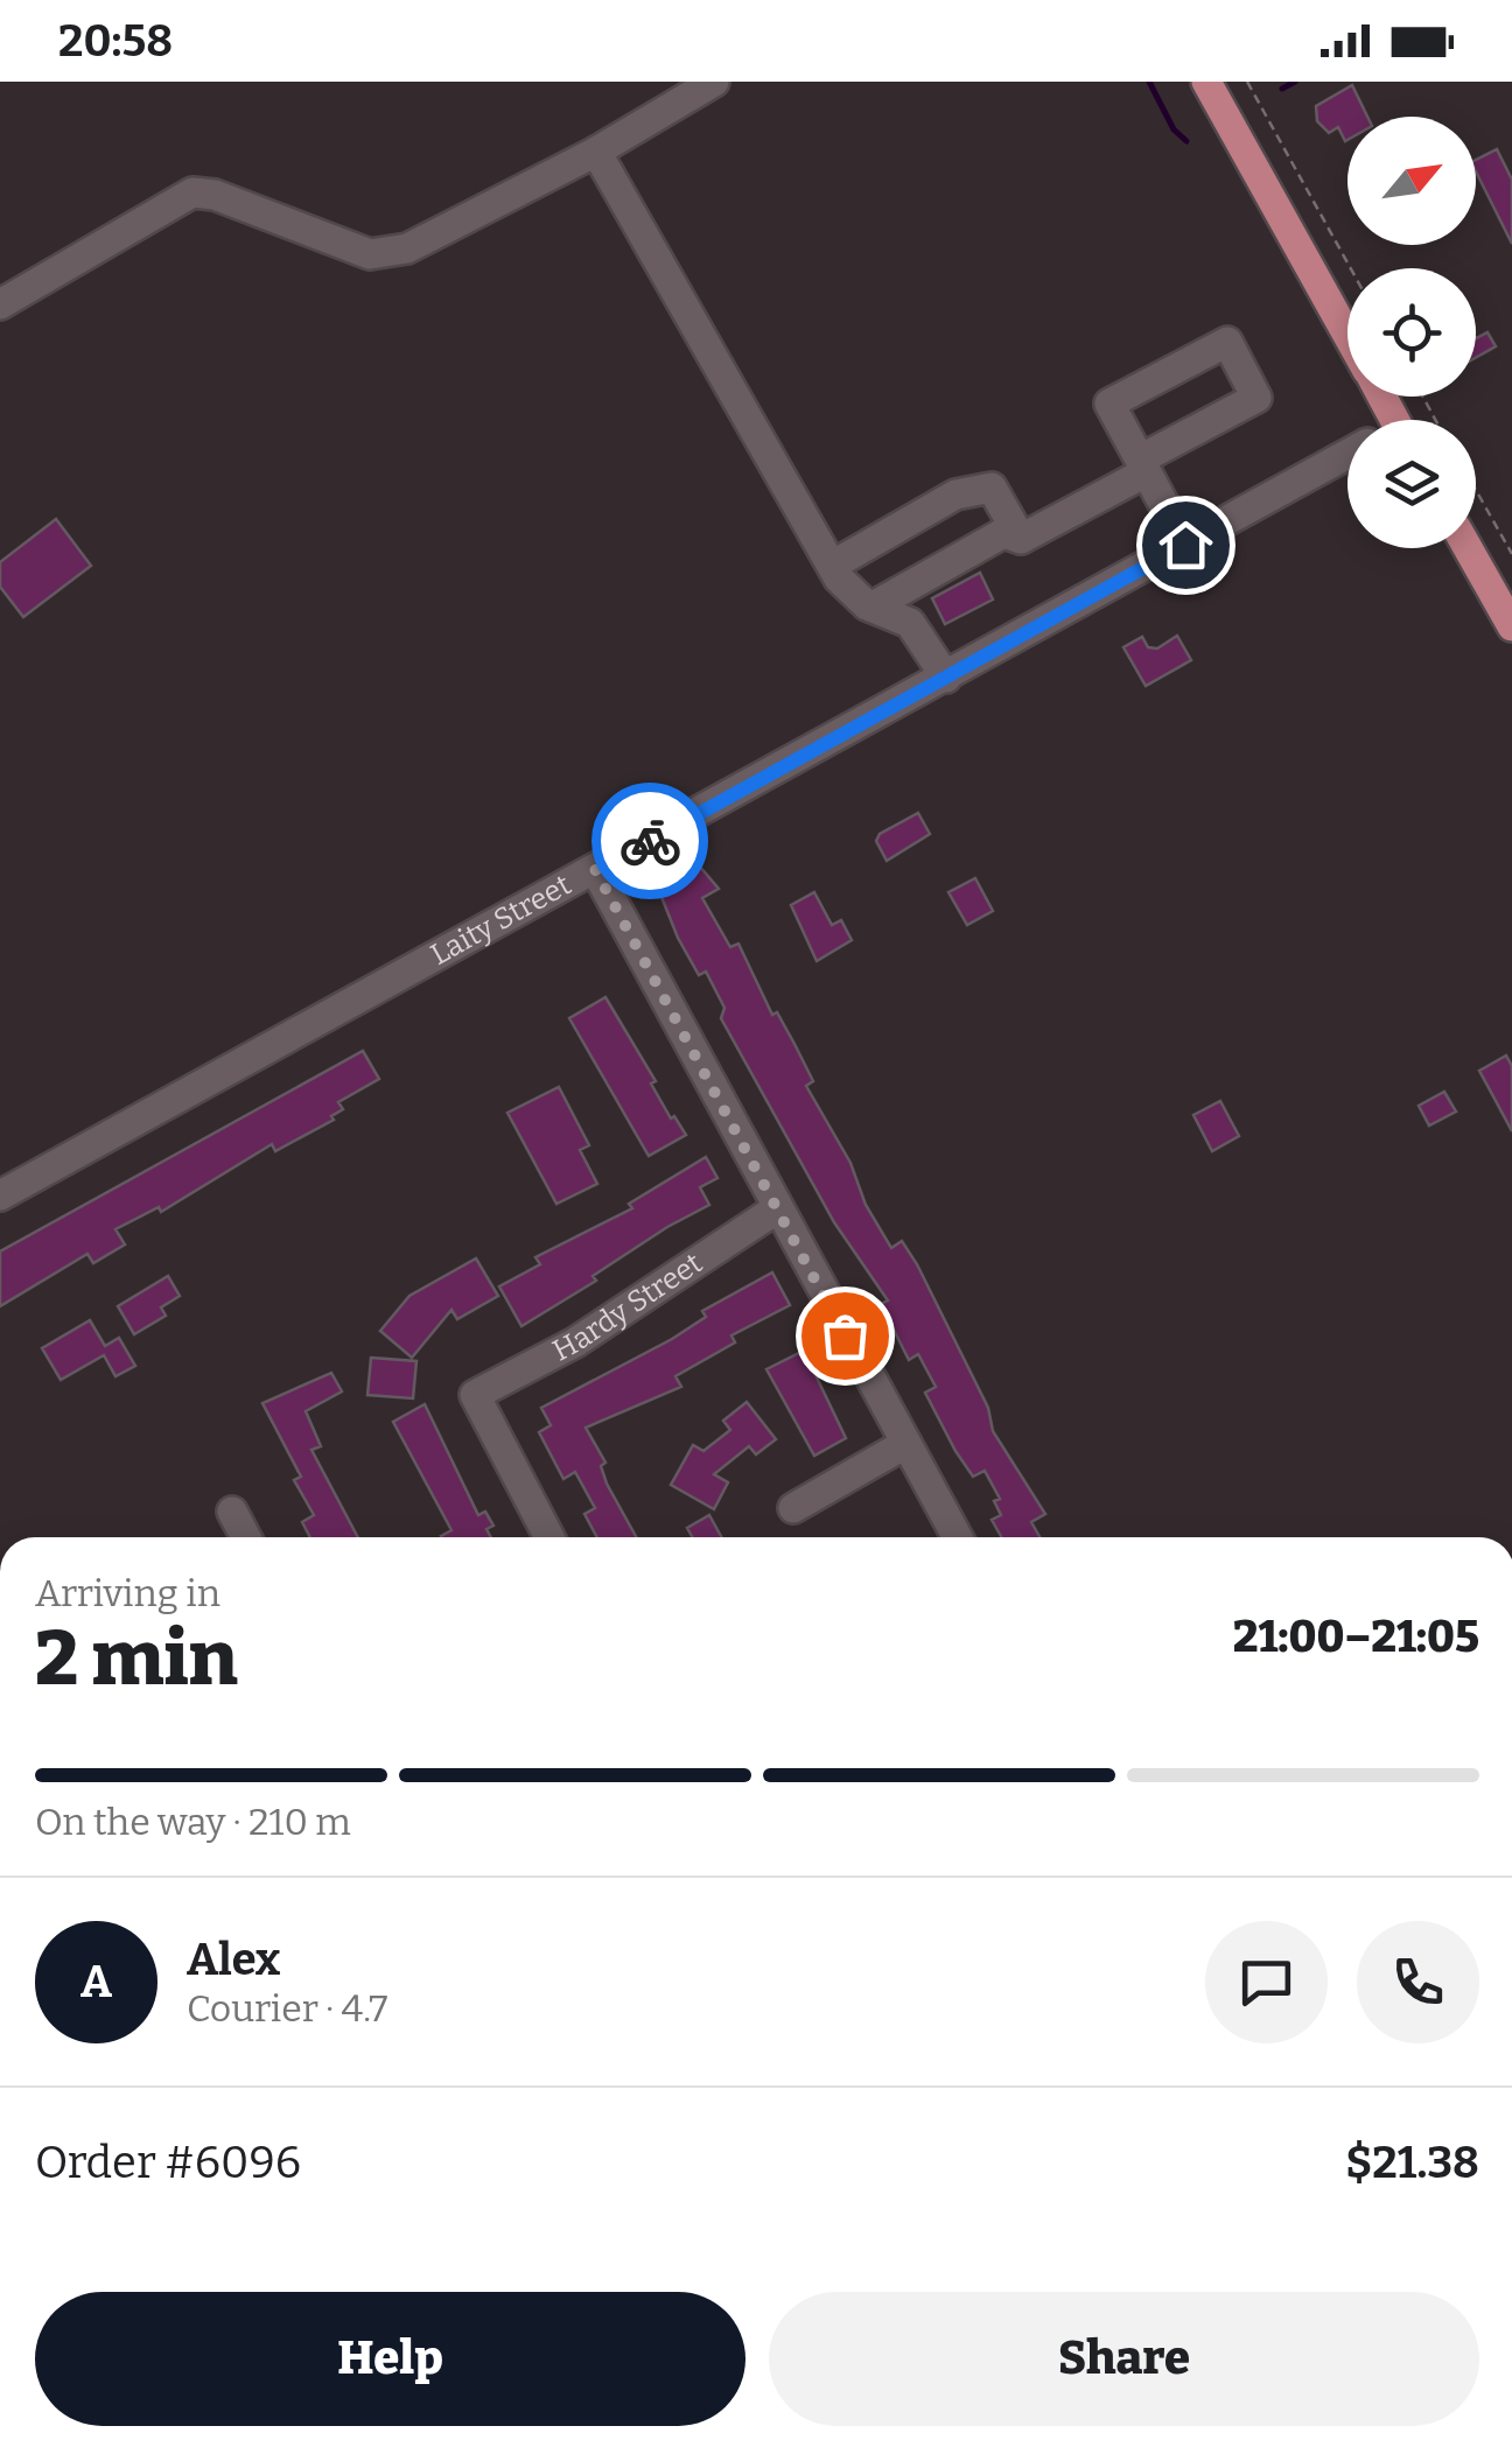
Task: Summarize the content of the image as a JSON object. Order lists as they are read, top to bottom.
{
  "streets": {
    "street": ["Laity Street", "Hardy Street"]
  },
  "north": "top right",
  "page": {
    "status": "20:58",
    "heading": ["2 min", "Arriving in", "21:00–21:05"],
    "panel": [
      "Alex",
      "Courier · 4.7",
      "Order #6096",
      "$21.38"
    ],
    "bar": "On the way · 210 m",
    "round": "A",
    "buttons": ["Help", "Share"]
  }
}
